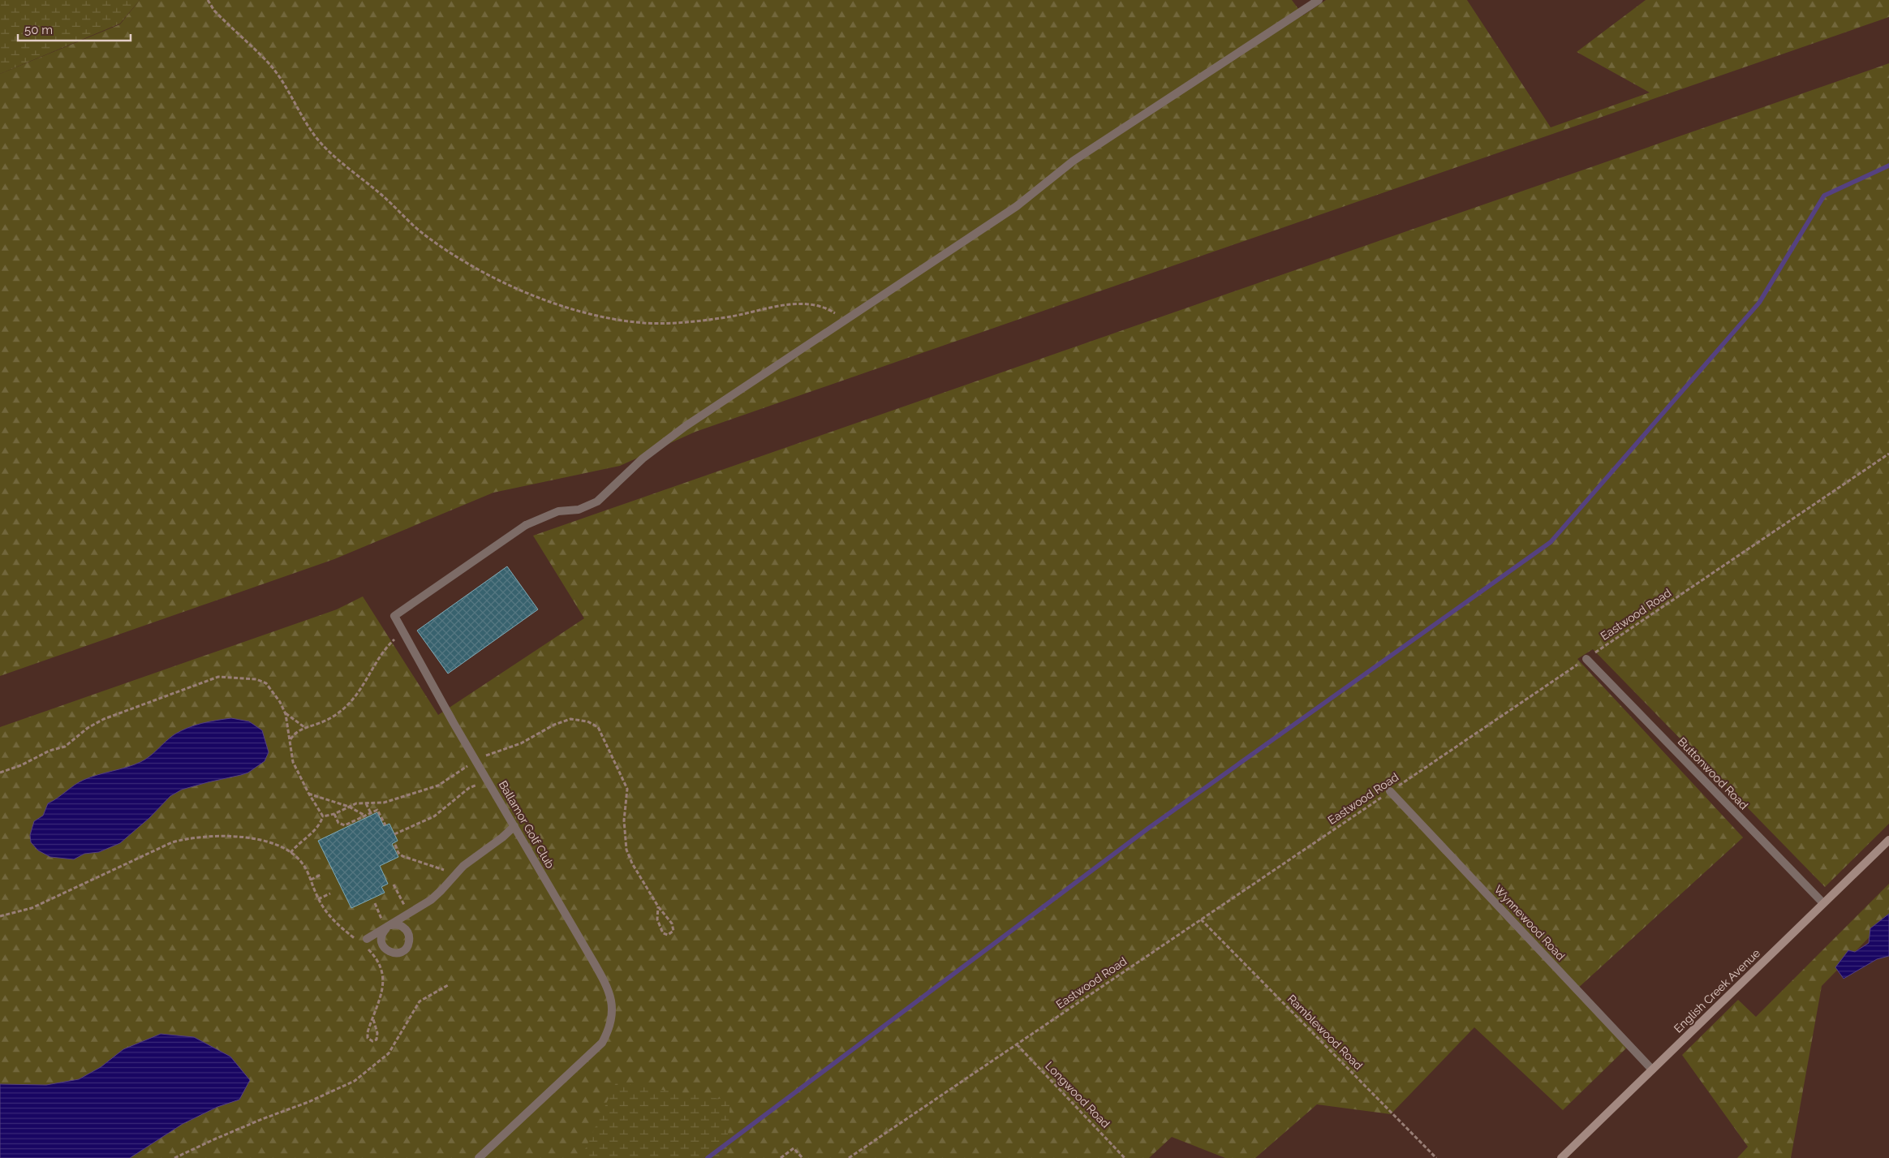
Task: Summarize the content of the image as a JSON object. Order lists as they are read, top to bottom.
{
  "streets": {
    "main road": ["English Creek Avenue"],
    "street": ["Buttonwood Road", "Ballamor Golf Club", "Wynnewood Road"],
    "path": ["Eastwood Road", "Ramblewood Road", "Longwood Road"]
  },
  "crossings": [
    ["Eastwood Road", "Buttonwood Road"],
    ["Eastwood Road", "Wynnewood Road"],
    ["Eastwood Road", "Ramblewood Road"],
    ["Eastwood Road", "Longwood Road"],
    ["Buttonwood Road", "English Creek Avenue"],
    ["Wynnewood Road", "English Creek Avenue"]
  ],
  "scale_bar": "50 m"
}
